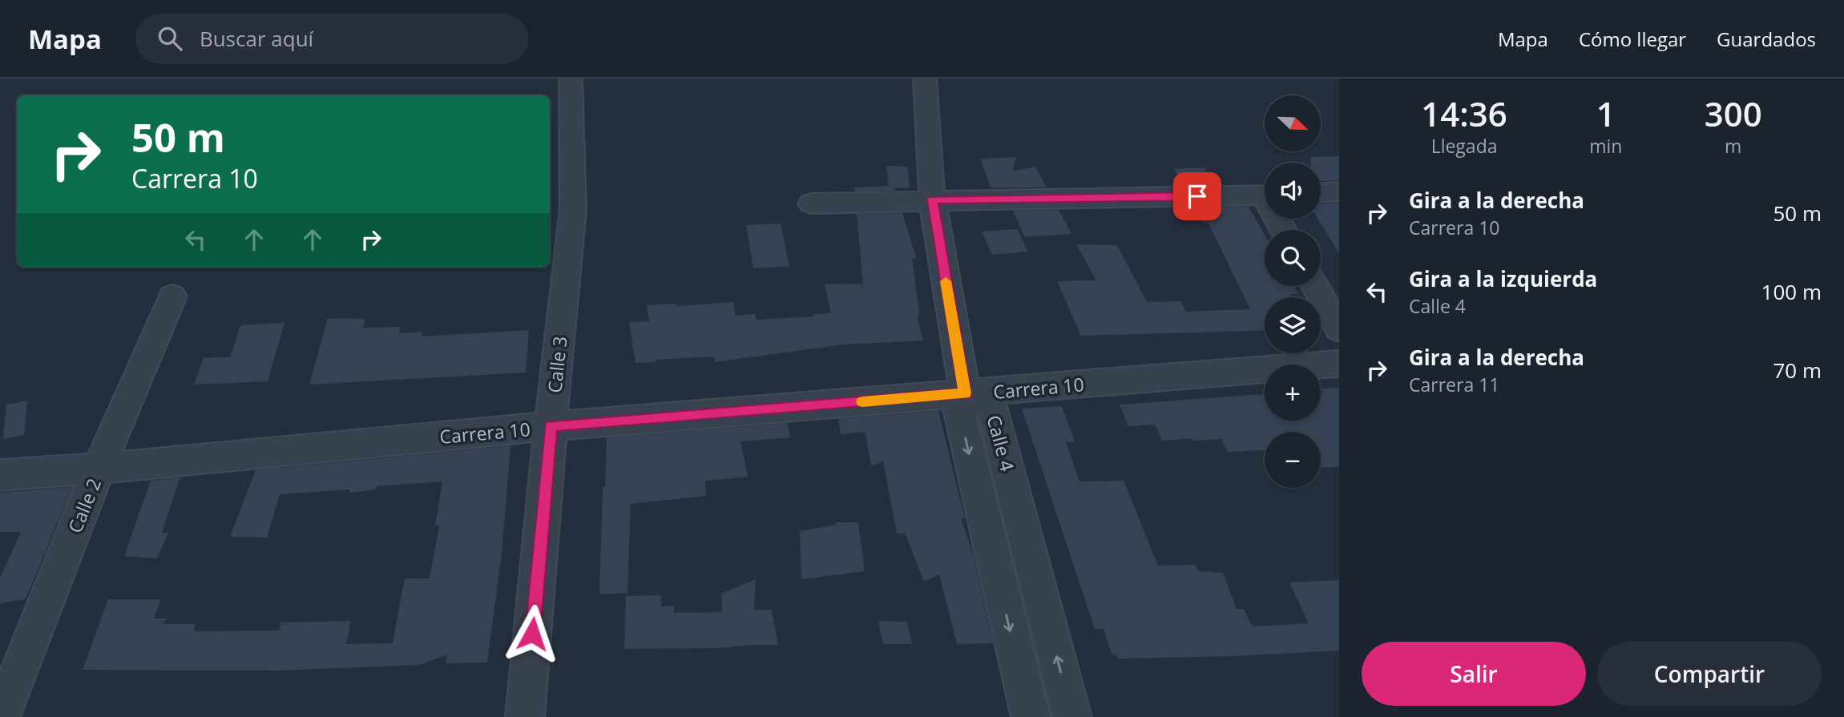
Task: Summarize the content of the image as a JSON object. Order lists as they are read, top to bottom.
{
  "streets": {
    "street": [
      "Calle 3",
      "Carrera 10",
      "Calle 4",
      "Calle 2"
    ]
  },
  "crossings": [
    ["Calle 3", "Carrera 10"],
    ["Carrera 10", "Calle 4"],
    ["Carrera 10", "Calle 2"]
  ],
  "north": "bottom right",
  "page": {
    "header": "Mapa",
    "search": "Buscar aquí",
    "nav": ["Mapa", "Cómo llegar", "Guardados"],
    "eta": [
      "14:36",
      "Llegada",
      "1",
      "min",
      "300",
      "m"
    ],
    "map_buttons": ["+", "−"],
    "turn": ["50 m", "Carrera 10"],
    "list": [
      {
        "name": "Gira a la derecha",
        "note": "Carrera 10",
        "value": "50 m"
      },
      {
        "name": "Gira a la izquierda",
        "note": "Calle 4",
        "value": "100 m"
      },
      {
        "name": "Gira a la derecha",
        "note": "Carrera 11",
        "value": "70 m"
      }
    ],
    "buttons": ["Salir", "Compartir"]
  }
}
